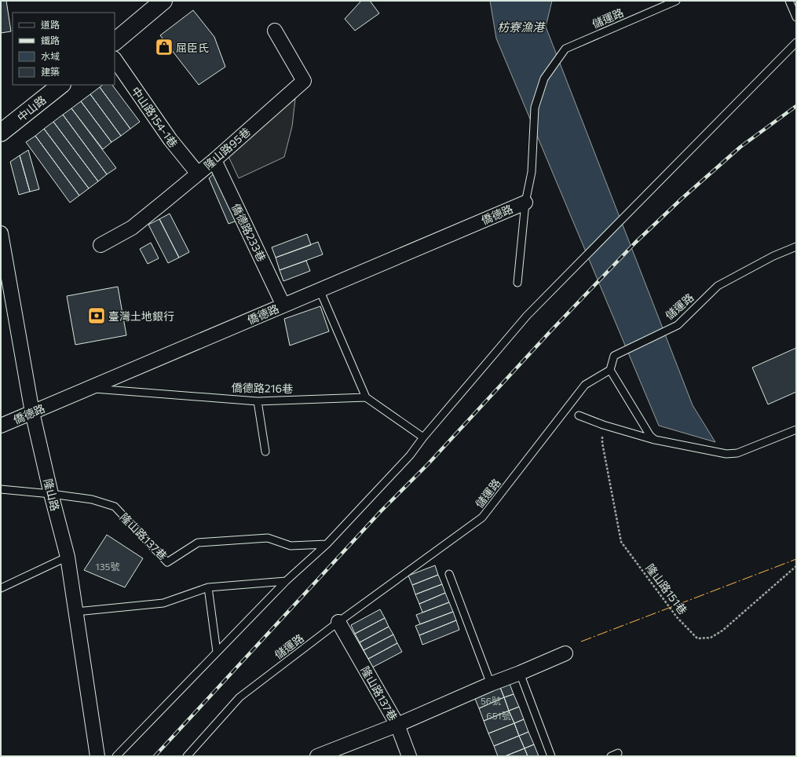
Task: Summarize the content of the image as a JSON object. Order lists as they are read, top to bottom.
{
  "streets": {
    "street": [
      "中山路",
      "中山路154-1巷",
      "隆山路95巷",
      "僑德路",
      "僑德路233巷",
      "隆山路",
      "隆山路137巷"
    ],
    "lane": ["儲運路", "僑德路216巷"],
    "path": ["隆山路151巷"]
  },
  "crossings": [
    ["儲運路", "僑德路"],
    ["儲運路", "隆山路137巷"],
    ["中山路154-1巷", "隆山路95巷"],
    ["隆山路95巷", "僑德路233巷"],
    ["僑德路", "僑德路233巷"],
    ["僑德路", "僑德路216巷"],
    ["僑德路", "隆山路"],
    ["隆山路", "隆山路137巷"]
  ],
  "water": ["枋寮漁港"],
  "places": {
    "shop": ["屈臣氏"],
    "bank": ["臺灣土地銀行"]
  },
  "house_numbers": ["135號", "56號", "651號"],
  "legend": [
    "道路",
    "鐵路",
    "水域",
    "建築"
  ]
}
